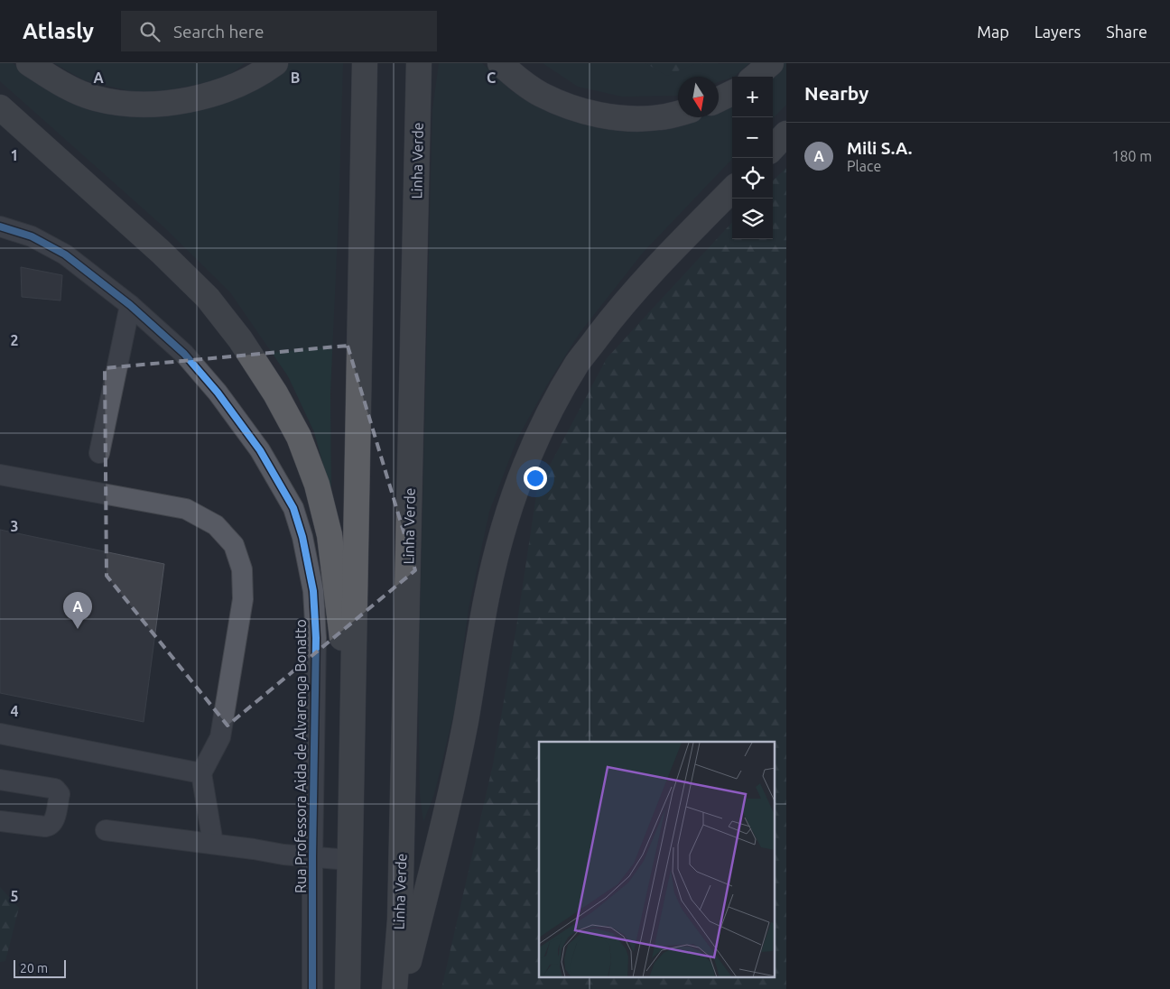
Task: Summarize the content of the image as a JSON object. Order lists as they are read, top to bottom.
{
  "streets": {
    "highway": ["Linha Verde"],
    "street": ["Rua Professora Aida de Alvarenga Bonatto"]
  },
  "scale_bar": "20 m",
  "north": "bottom",
  "page": {
    "header": "Atlasly",
    "search": "Search here",
    "nav": ["Map", "Layers", "Share"],
    "heading": "Nearby",
    "map_buttons": ["+", "−"],
    "list": [
      {
        "mark": "A",
        "name": "Mili S.A.",
        "note": "Place",
        "value": "180 m"
      }
    ],
    "pins": "A",
    "scale": "20 m"
  },
  "grid": {
    "columns": ["A", "B", "C"],
    "rows": [
      "1",
      "2",
      "3",
      "4",
      "5"
    ]
  }
}
